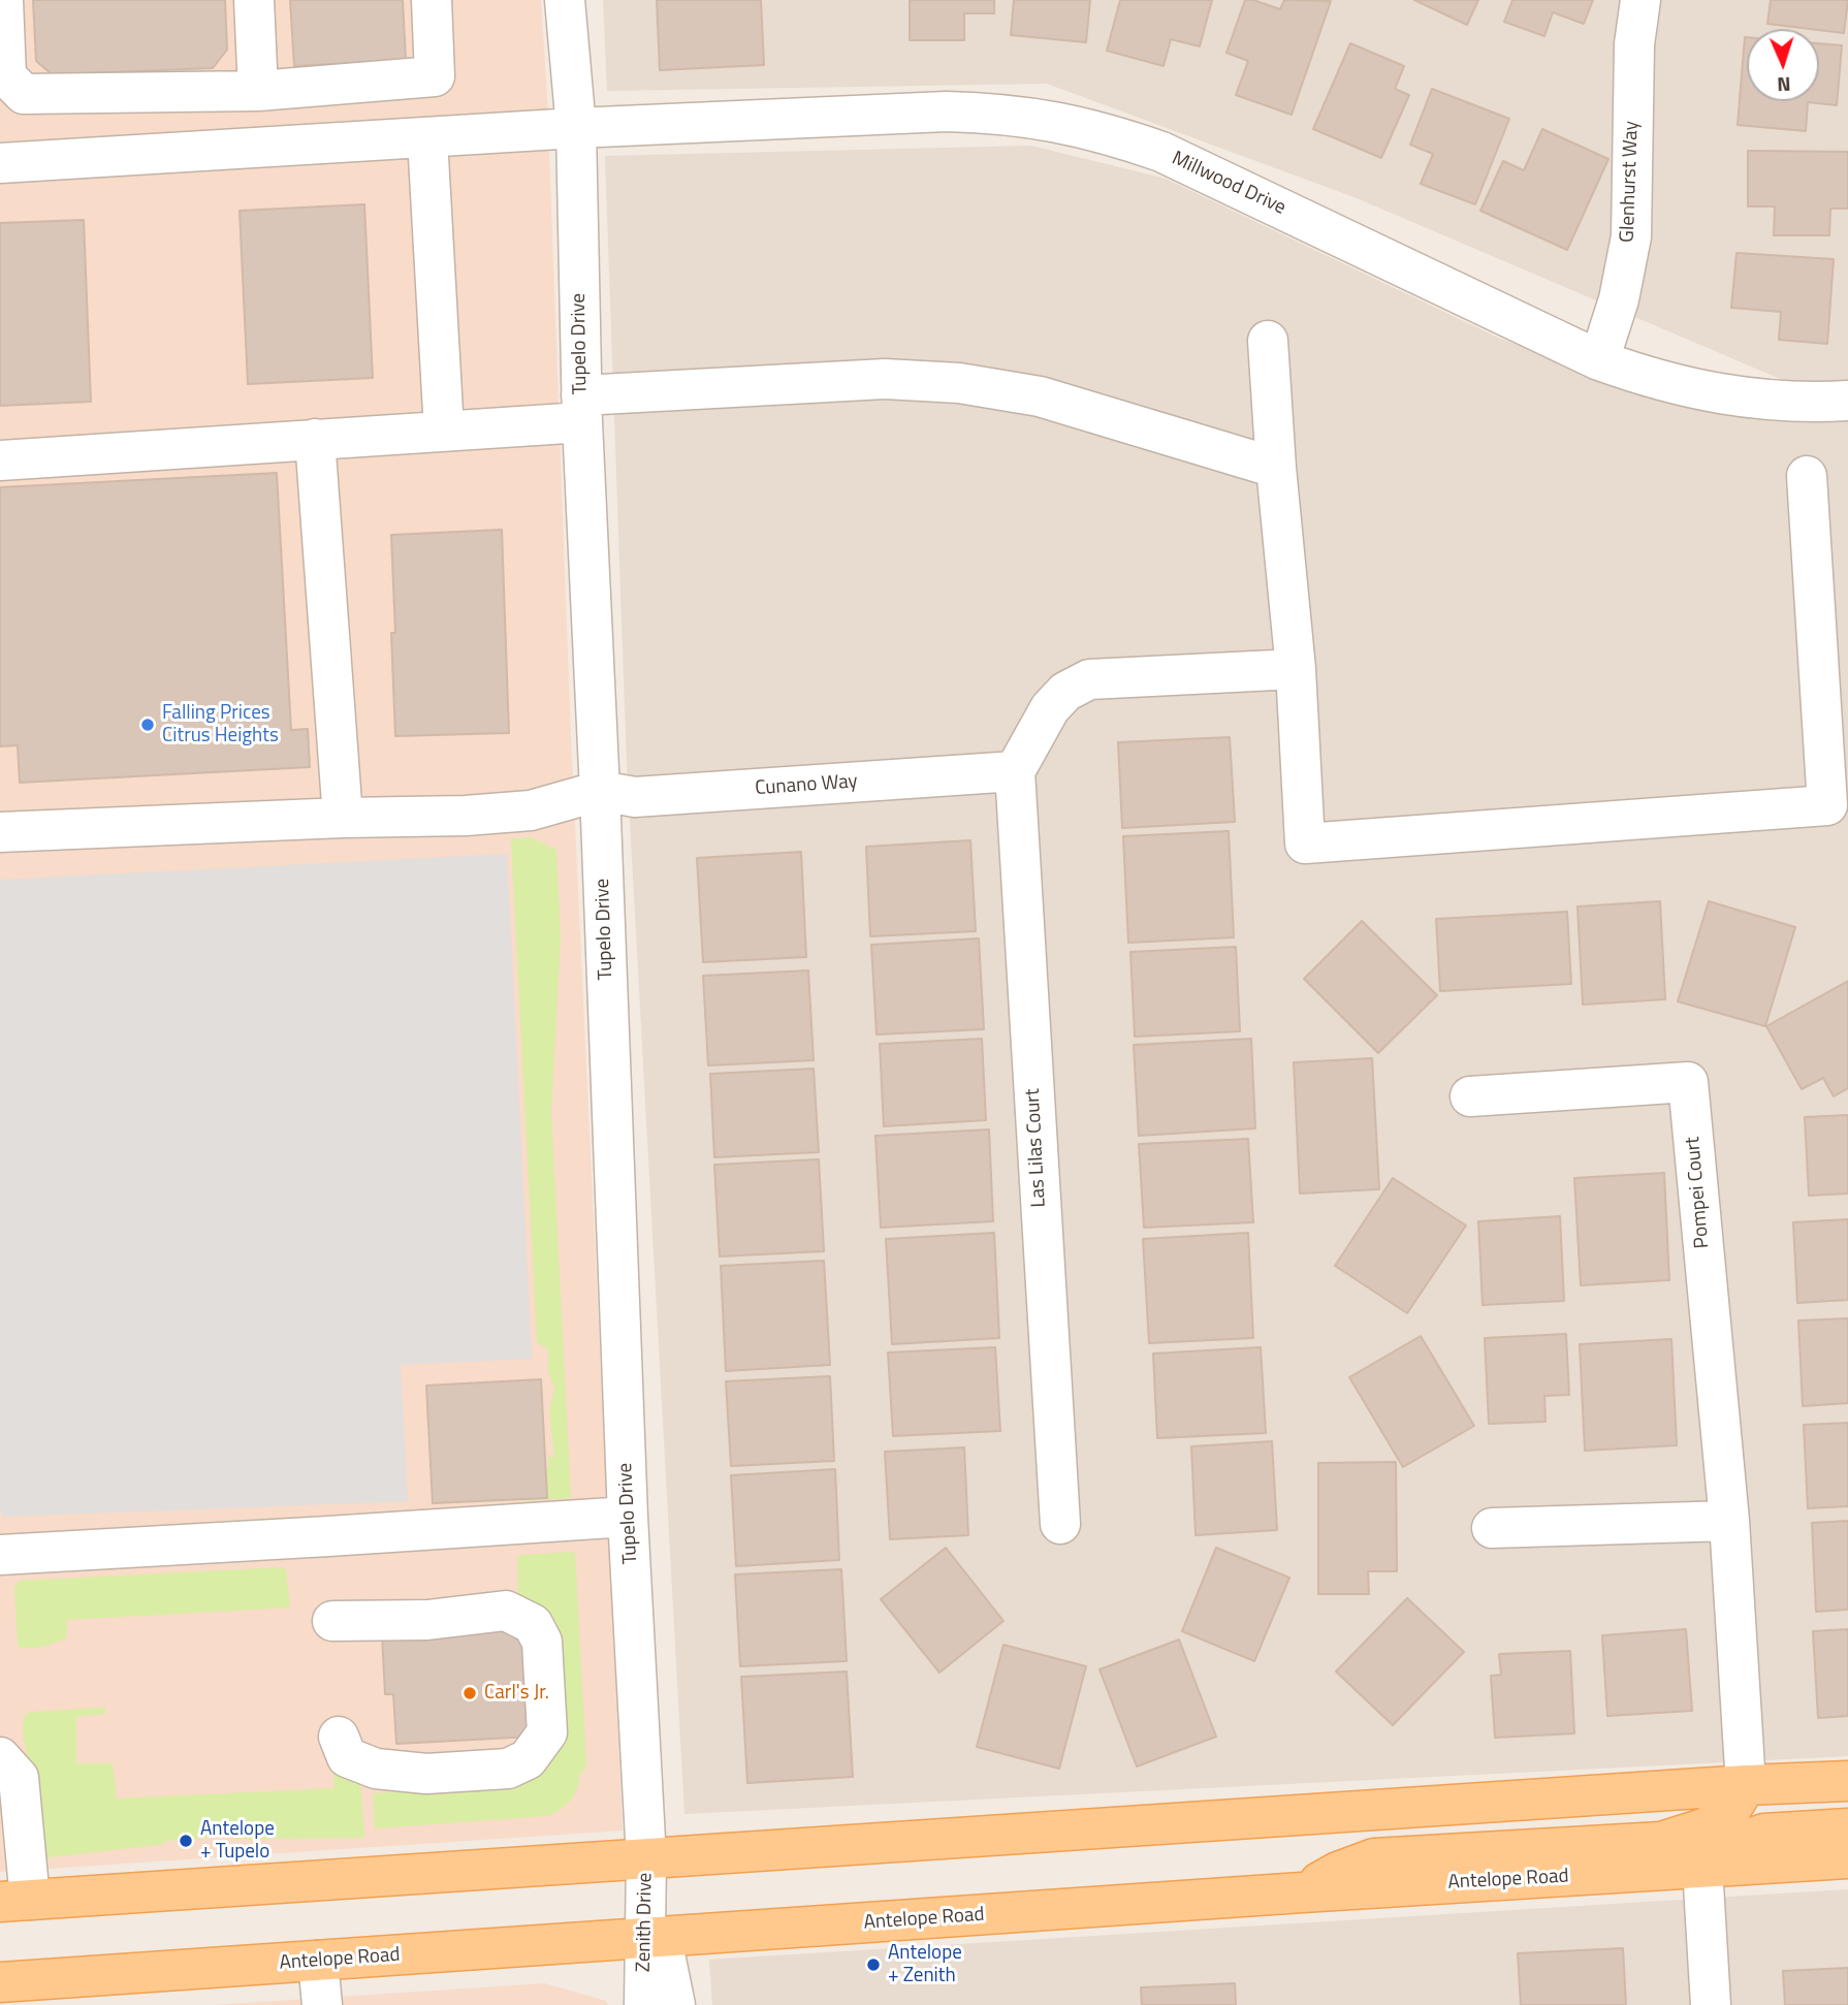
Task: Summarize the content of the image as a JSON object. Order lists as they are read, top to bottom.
{
  "streets": {
    "main road": ["Antelope Road"],
    "street": [
      "Glenhurst Way",
      "Millwood Drive",
      "Tupelo Drive",
      "Cunano Way",
      "Las Lilas Court",
      "Pompei Court",
      "Zenith Drive"
    ]
  },
  "crossings": [
    ["Glenhurst Way", "Millwood Drive"],
    ["Millwood Drive", "Tupelo Drive"],
    ["Tupelo Drive", "Cunano Way"],
    ["Tupelo Drive", "Zenith Drive"],
    ["Cunano Way", "Las Lilas Court"],
    ["Antelope Road", "Zenith Drive"]
  ],
  "places": [
    "Falling Prices Citrus Heights",
    "Carl's Jr.",
    "Antelope + Tupelo",
    "Antelope + Zenith"
  ],
  "north": "bottom"
}
